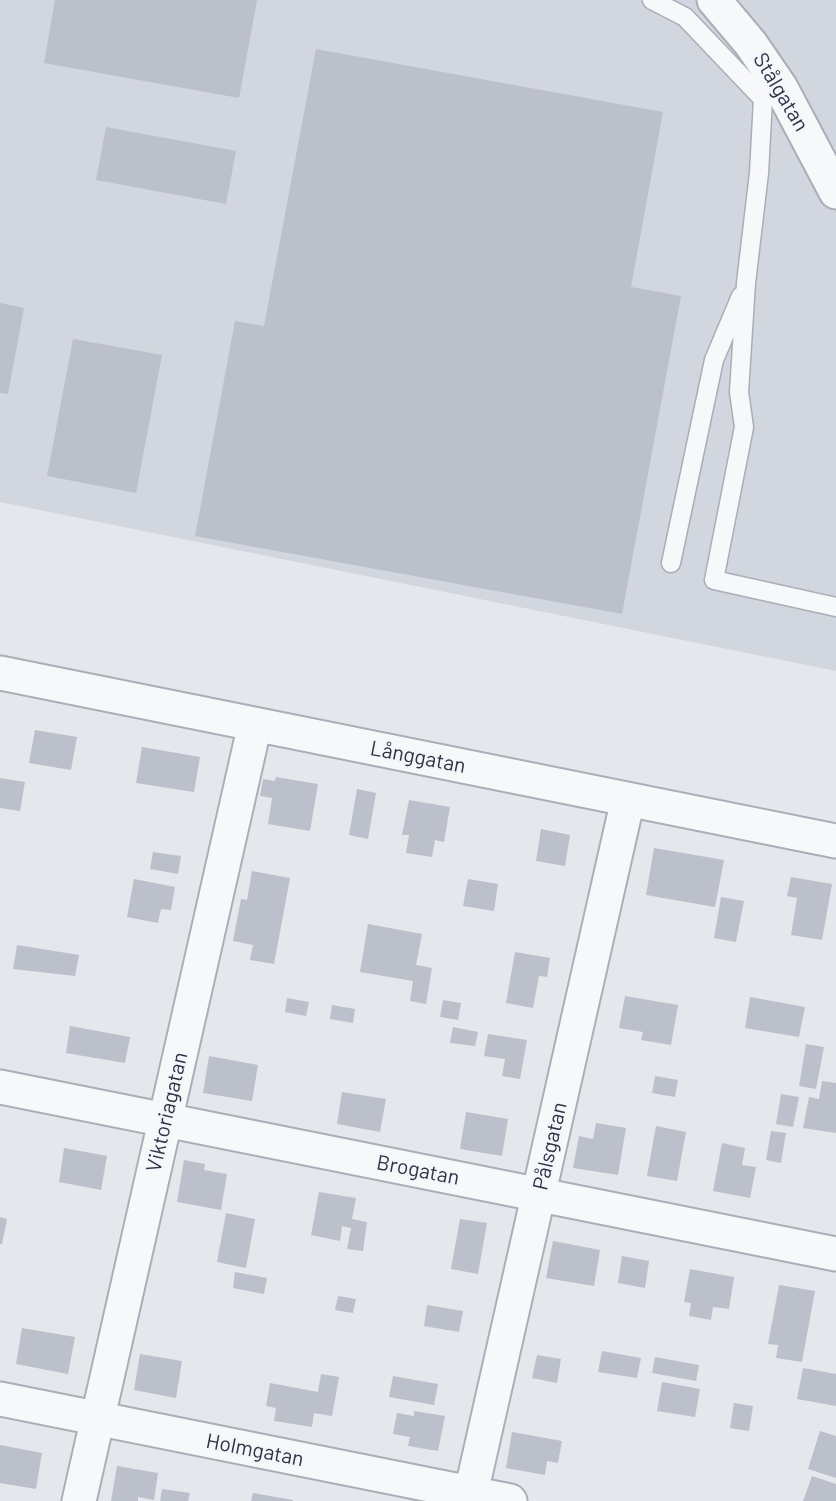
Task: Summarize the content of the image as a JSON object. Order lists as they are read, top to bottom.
{
  "streets": {
    "street": [
      "Stålgatan",
      "Långgatan",
      "Viktoriagatan",
      "Pålsgatan",
      "Brogatan",
      "Holmgatan"
    ]
  },
  "crossings": [
    ["Långgatan", "Viktoriagatan"],
    ["Långgatan", "Pålsgatan"],
    ["Viktoriagatan", "Brogatan"],
    ["Viktoriagatan", "Holmgatan"],
    ["Pålsgatan", "Brogatan"],
    ["Pålsgatan", "Holmgatan"]
  ]
}
